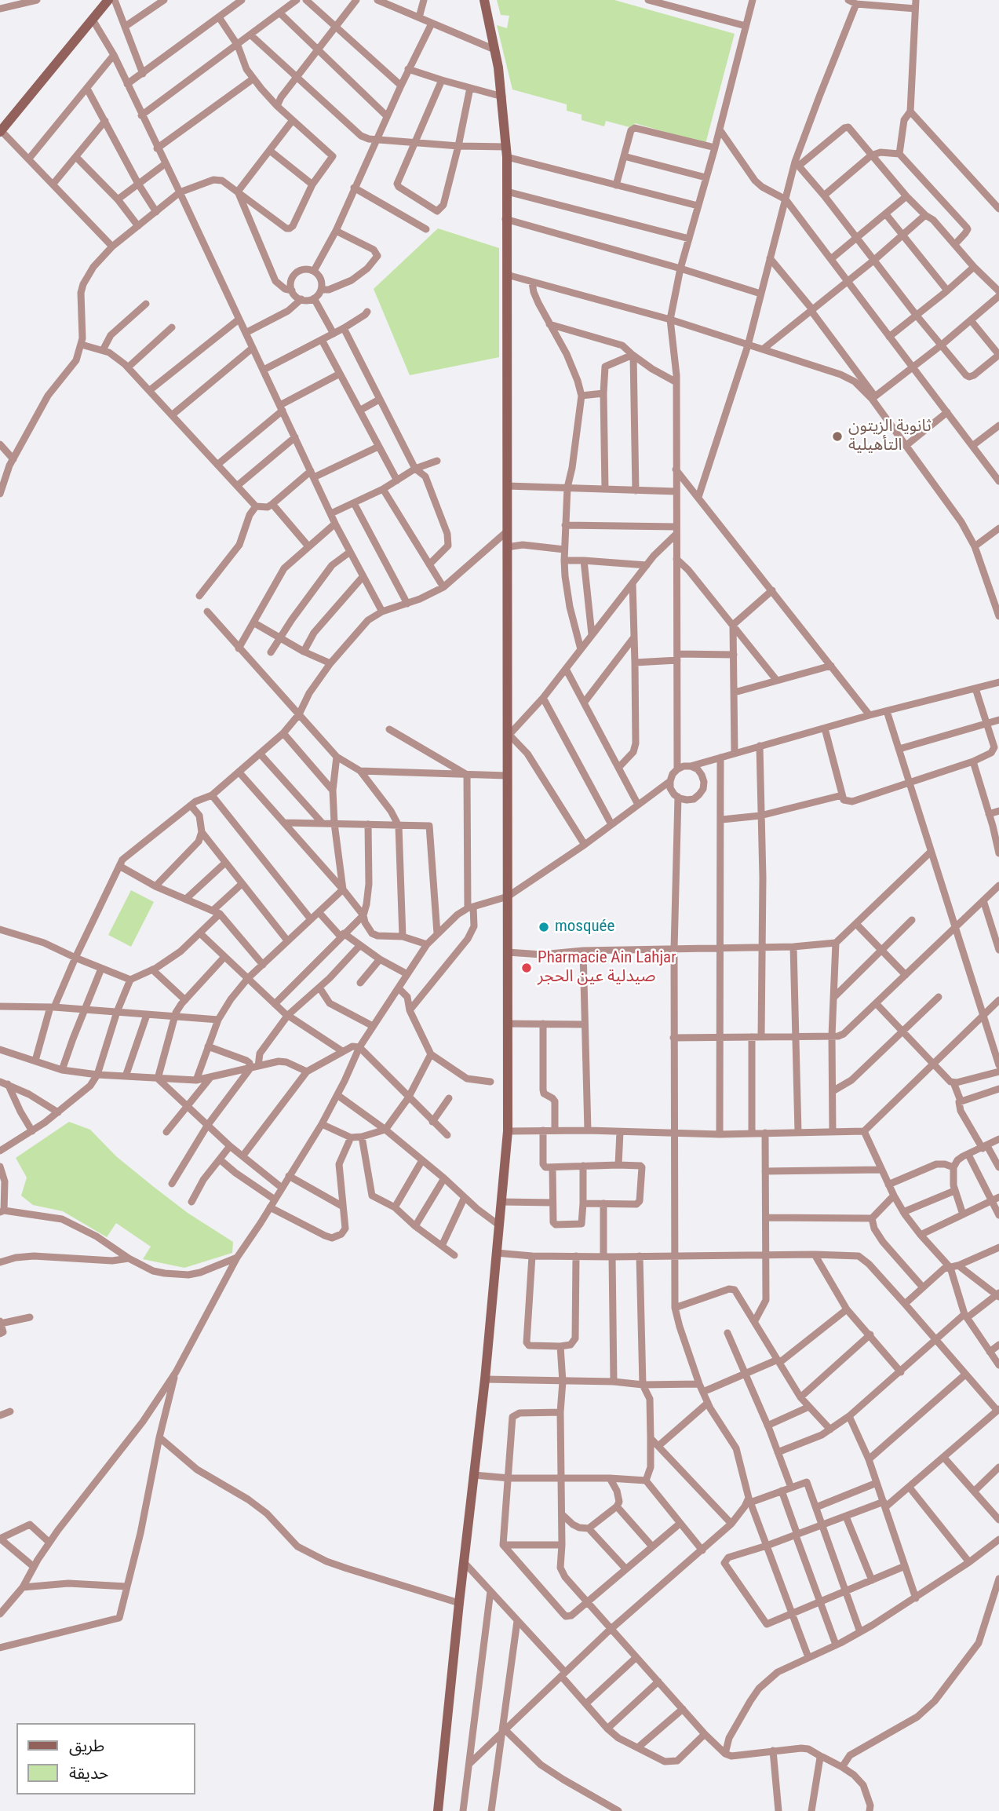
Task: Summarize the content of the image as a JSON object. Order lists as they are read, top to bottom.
{
  "places": ["ثانوية الزيتون التأهيلية", "mosquée", "Pharmacie Ain Lahjar صيدلية عين الحجر"],
  "legend": ["طريق", "حديقة"]
}
